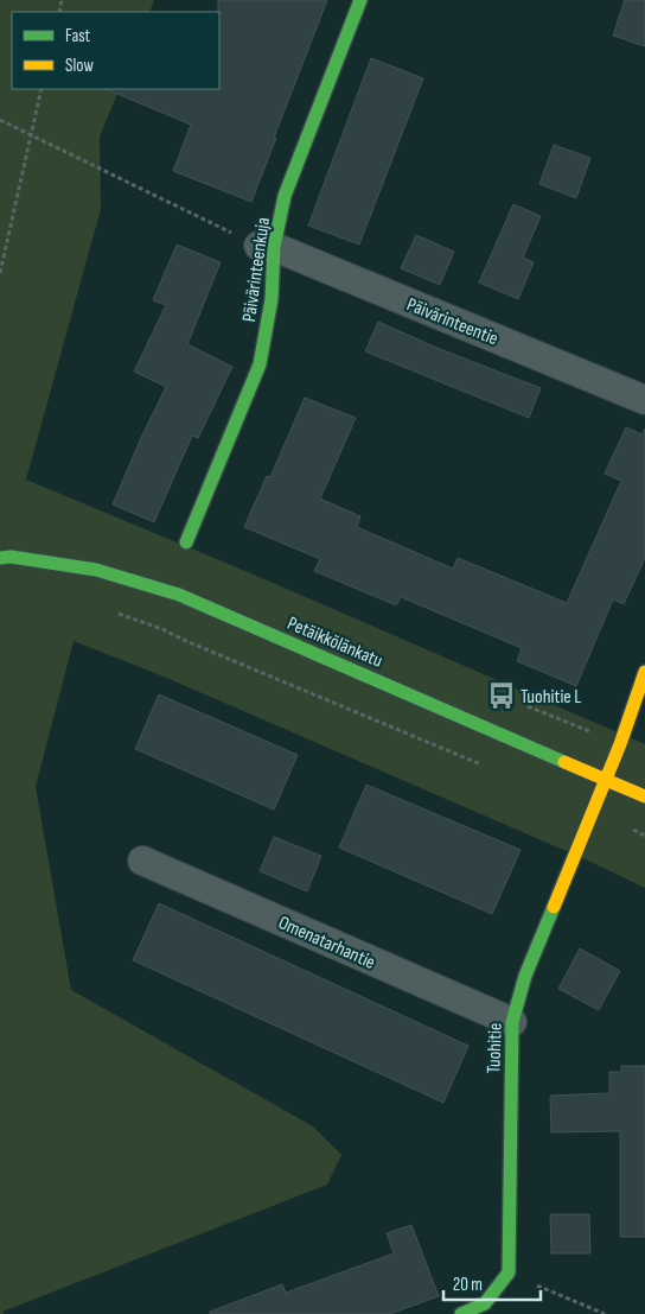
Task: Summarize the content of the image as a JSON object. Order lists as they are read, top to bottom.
{
  "streets": {
    "street": [
      "Päivärinteenkuja",
      "Päivärinteentie",
      "Petäikkölänkatu",
      "Omenatarhantie",
      "Tuohitie"
    ]
  },
  "crossings": [
    ["Päivärinteenkuja", "Päivärinteentie"],
    ["Petäikkölänkatu", "Tuohitie"],
    ["Omenatarhantie", "Tuohitie"]
  ],
  "places": {
    "bus stop": ["Tuohitie L"]
  },
  "legend": ["Fast", "Slow"],
  "scale_bar": "20 m"
}
